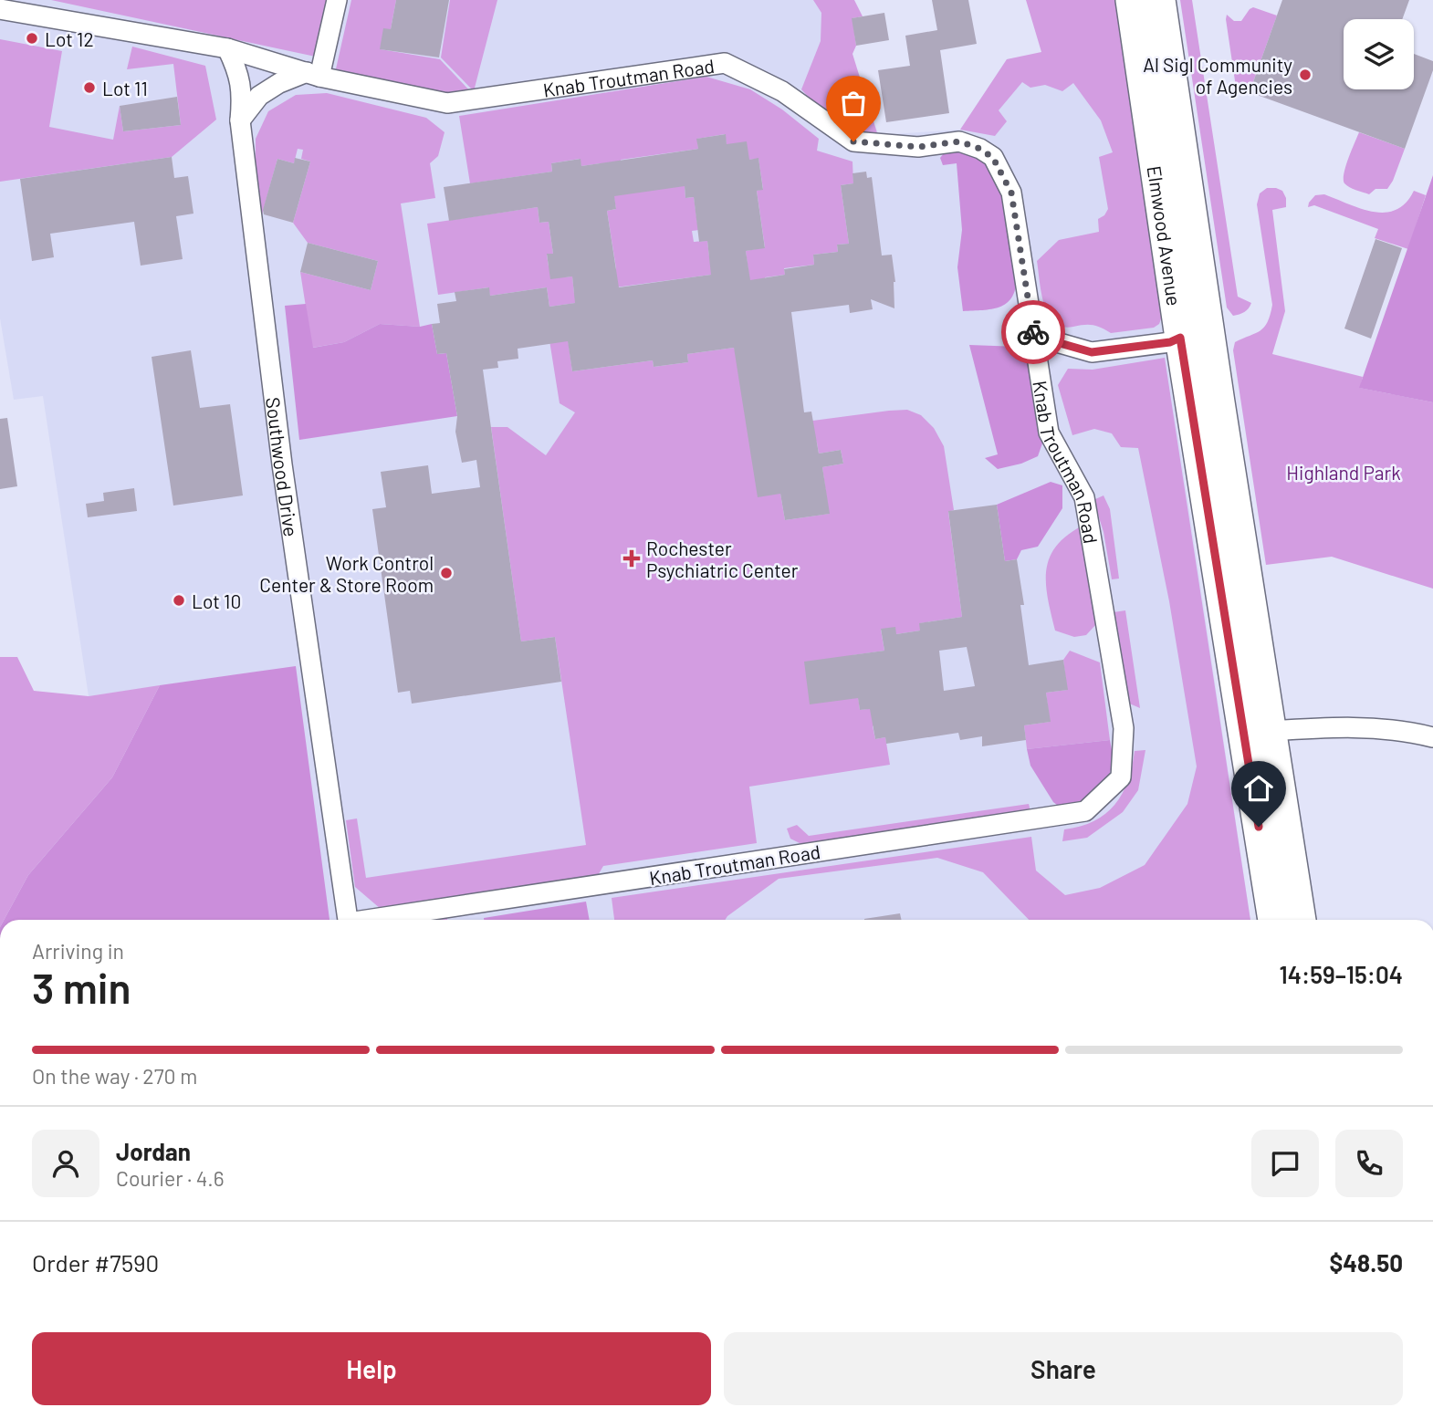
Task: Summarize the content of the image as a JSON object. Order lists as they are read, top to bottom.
{
  "streets": {
    "main road": ["Elmwood Avenue"],
    "street": ["Knab Troutman Road", "Southwood Drive"]
  },
  "crossings": [
    ["Knab Troutman Road", "Southwood Drive"]
  ],
  "parks": ["Highland Park"],
  "places": {
    "other": [
      "Lot 12",
      "Al Sigl Community of Agencies",
      "Lot 11",
      "Work Control Center & Store Room",
      "Lot 10"
    ],
    "health": ["Rochester Psychiatric Center"]
  },
  "page": {
    "heading": ["3 min", "Arriving in", "14:59–15:04"],
    "panel": [
      "Jordan",
      "Courier · 4.6",
      "Order #7590",
      "$48.50"
    ],
    "bar": "On the way · 270 m",
    "buttons": ["Help", "Share"]
  }
}
